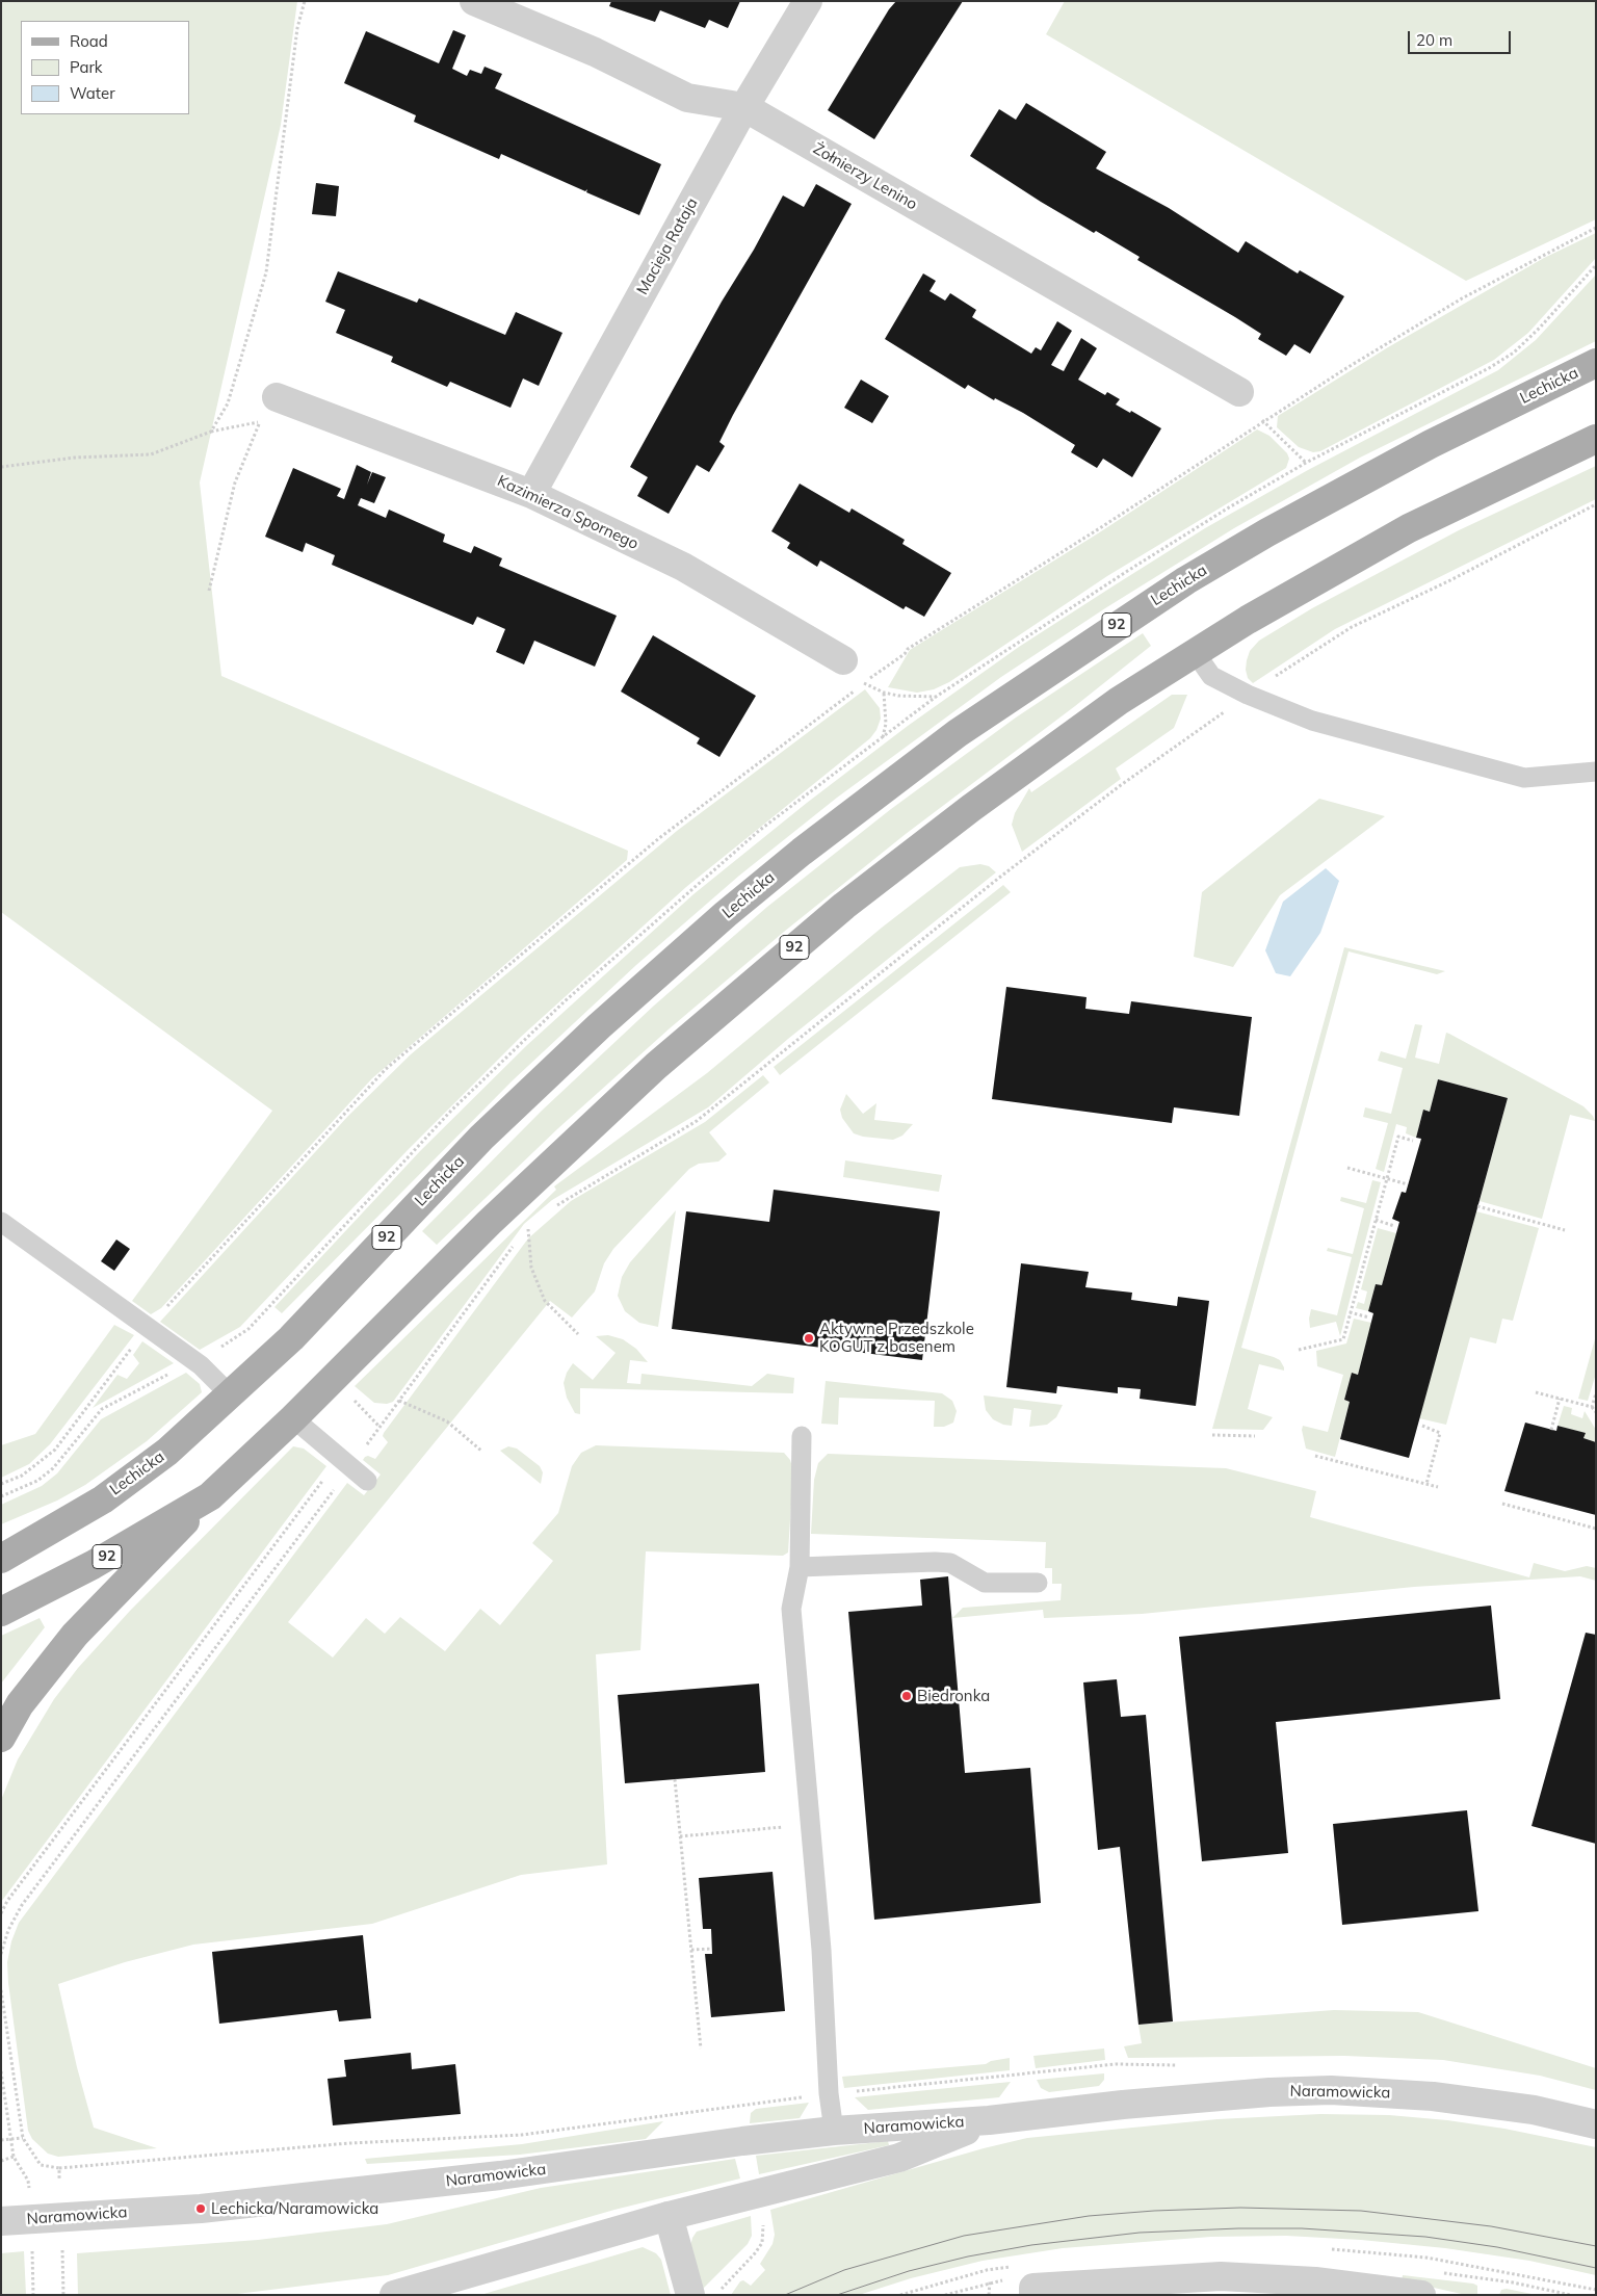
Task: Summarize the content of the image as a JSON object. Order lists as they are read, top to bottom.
{
  "streets": {
    "main road": ["Lechicka", "92"],
    "street": [
      "Żołnierzy Lenino",
      "Macieja Rataja",
      "Kazimierza Spornego",
      "Naramowicka"
    ]
  },
  "crossings": [
    ["Żołnierzy Lenino", "Macieja Rataja"],
    ["Macieja Rataja", "Kazimierza Spornego"]
  ],
  "places": ["Aktywne Przedszkole KOGUT z basenem", "Biedronka", "Lechicka/Naramowicka"],
  "legend": ["Road", "Park", "Water"],
  "scale_bar": "20 m"
}
